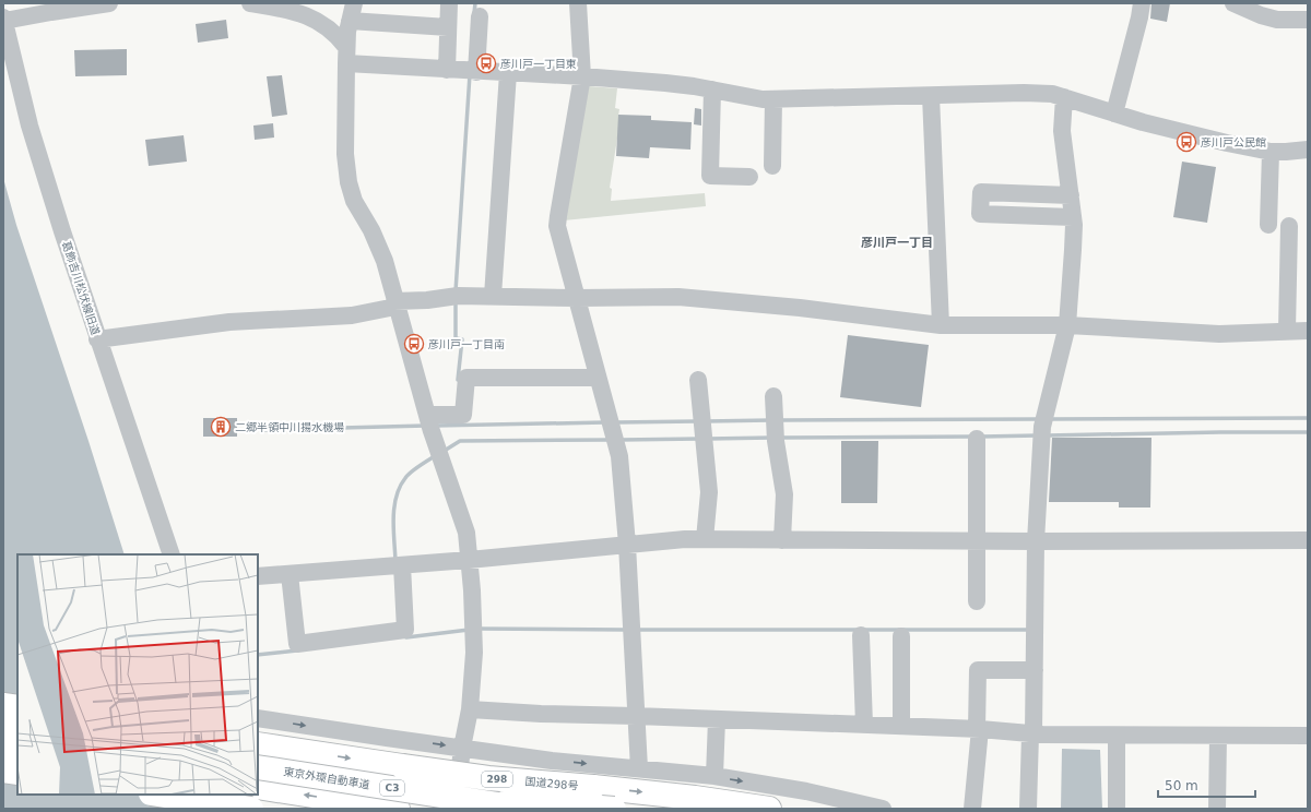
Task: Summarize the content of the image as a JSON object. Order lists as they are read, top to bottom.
{
  "streets": {
    "highway": [
      "東京外環自動車道",
      "298",
      "国道298号",
      "C3"
    ],
    "street": ["葛飾吉川松伏線旧道"]
  },
  "crossings": [
    ["東京外環自動車道", "298"]
  ],
  "districts": ["彦川戸一丁目"],
  "places": {
    "bus stop": ["彦川戸一丁目東", "彦川戸公民館", "彦川戸一丁目南"],
    "building": ["二郷半領中川揚水機場"]
  },
  "scale_bar": "50 m"
}
